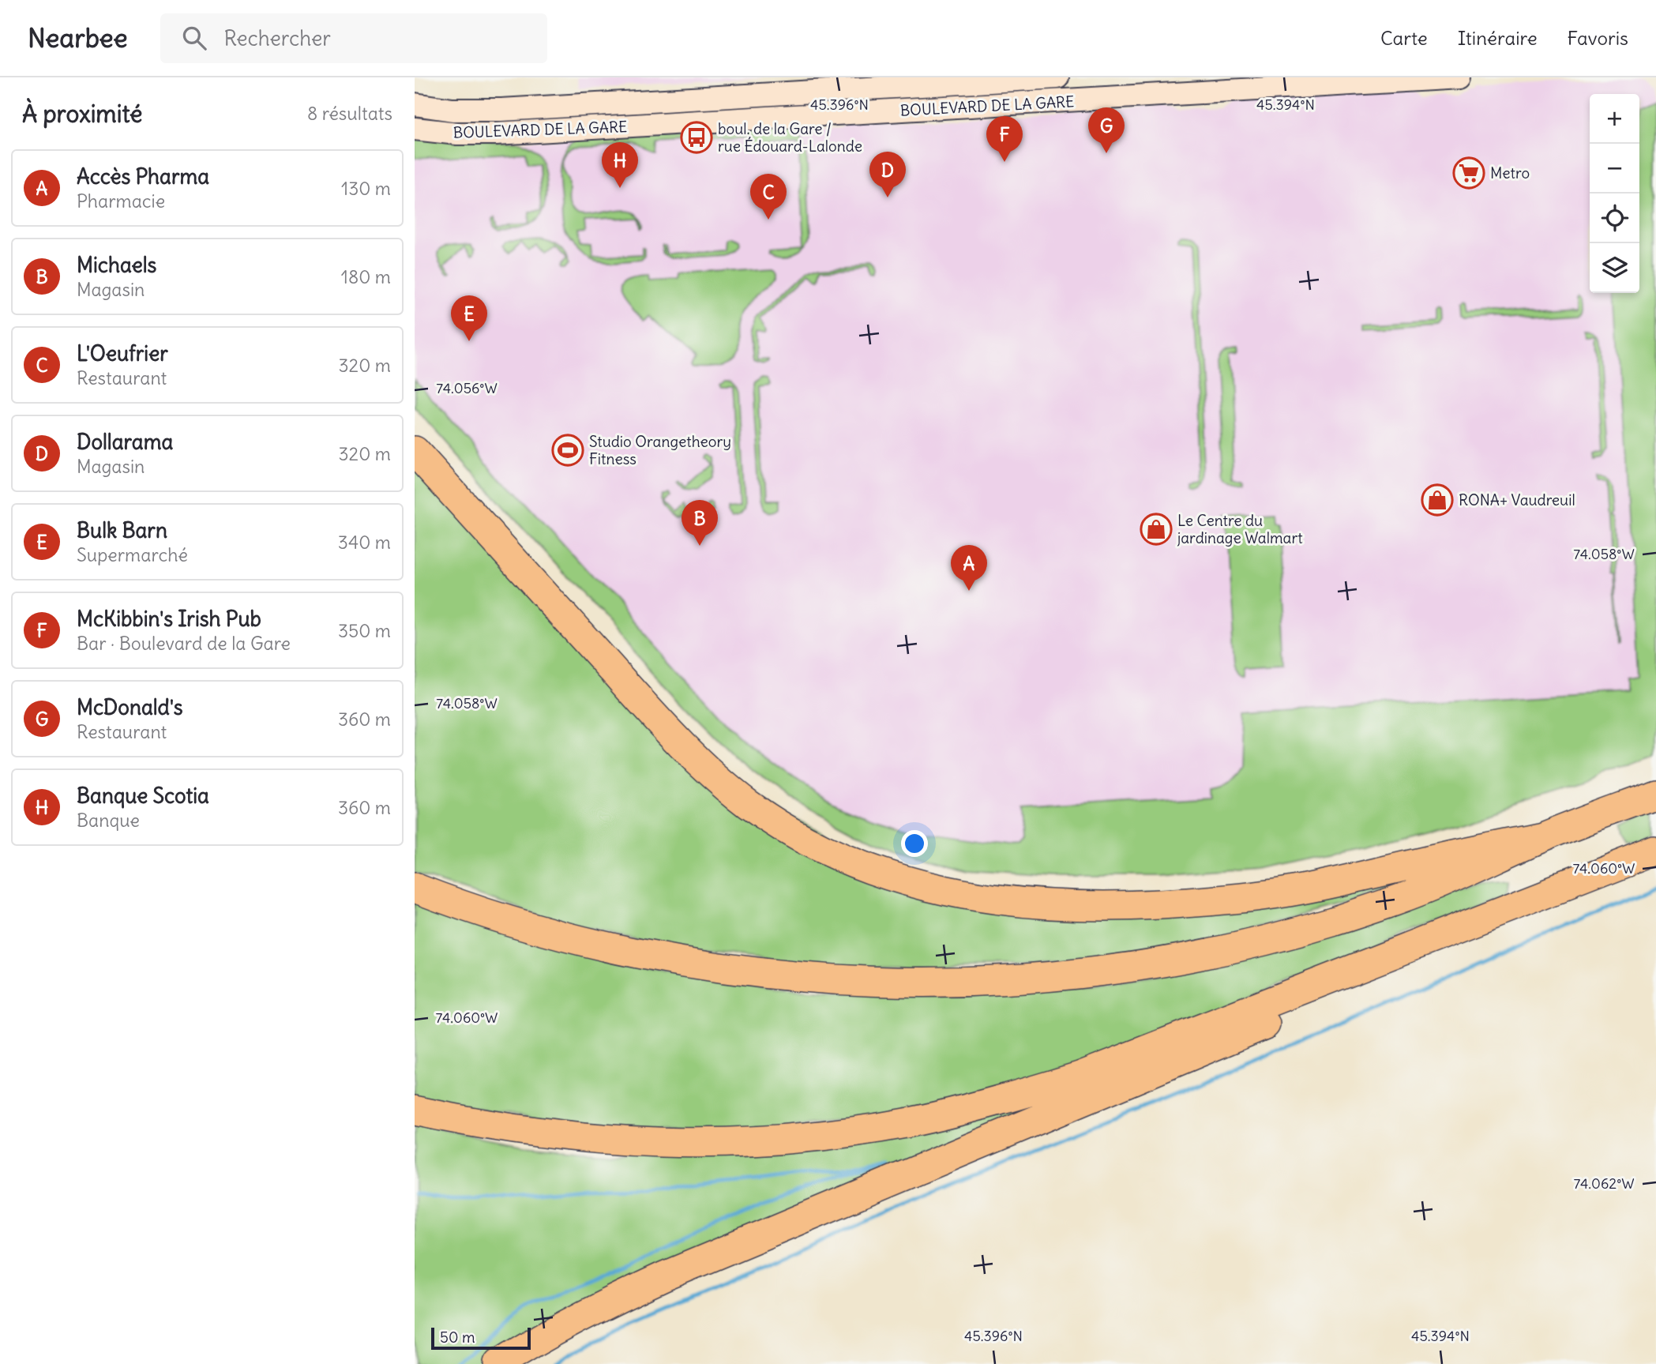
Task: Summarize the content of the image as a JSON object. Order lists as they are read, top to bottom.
{
  "streets": {
    "main road": ["BOULEVARD DE LA GARE"]
  },
  "places": {
    "bus stop": ["boul. de la Gare / rue Édouard-Lalonde"],
    "supermarket": ["Metro"],
    "sports": ["Studio Orangetheory Fitness"],
    "shop": ["RONA+ Vaudreuil", "Le Centre du jardinage Walmart"]
  },
  "scale_bar": "50 m",
  "page": {
    "header": "Nearbee",
    "search": "Rechercher",
    "nav": ["Carte", "Itinéraire", "Favoris"],
    "heading": ["À proximité", "8 résultats"],
    "map_buttons": ["+", "−"],
    "pins": [
      "G",
      "F",
      "H",
      "D",
      "C",
      "E",
      "B",
      "A"
    ],
    "list": [
      {
        "mark": "A",
        "name": "Accès Pharma",
        "note": "Pharmacie",
        "value": "130 m"
      },
      {
        "mark": "B",
        "name": "Michaels",
        "note": "Magasin",
        "value": "180 m"
      },
      {
        "mark": "C",
        "name": "L'Oeufrier",
        "note": "Restaurant",
        "value": "320 m"
      },
      {
        "mark": "D",
        "name": "Dollarama",
        "note": "Magasin",
        "value": "320 m"
      },
      {
        "mark": "E",
        "name": "Bulk Barn",
        "note": "Supermarché",
        "value": "340 m"
      },
      {
        "mark": "F",
        "name": "McKibbin's Irish Pub",
        "note": "Bar · Boulevard de la Gare",
        "value": "350 m"
      },
      {
        "mark": "G",
        "name": "McDonald's",
        "note": "Restaurant",
        "value": "360 m"
      },
      {
        "mark": "H",
        "name": "Banque Scotia",
        "note": "Banque",
        "value": "360 m"
      }
    ],
    "scale": "50 m"
  },
  "coordinates": [
    "45.396°N",
    "45.394°N",
    "74.056°W",
    "74.058°W",
    "74.060°W",
    "74.062°W"
  ]
}
